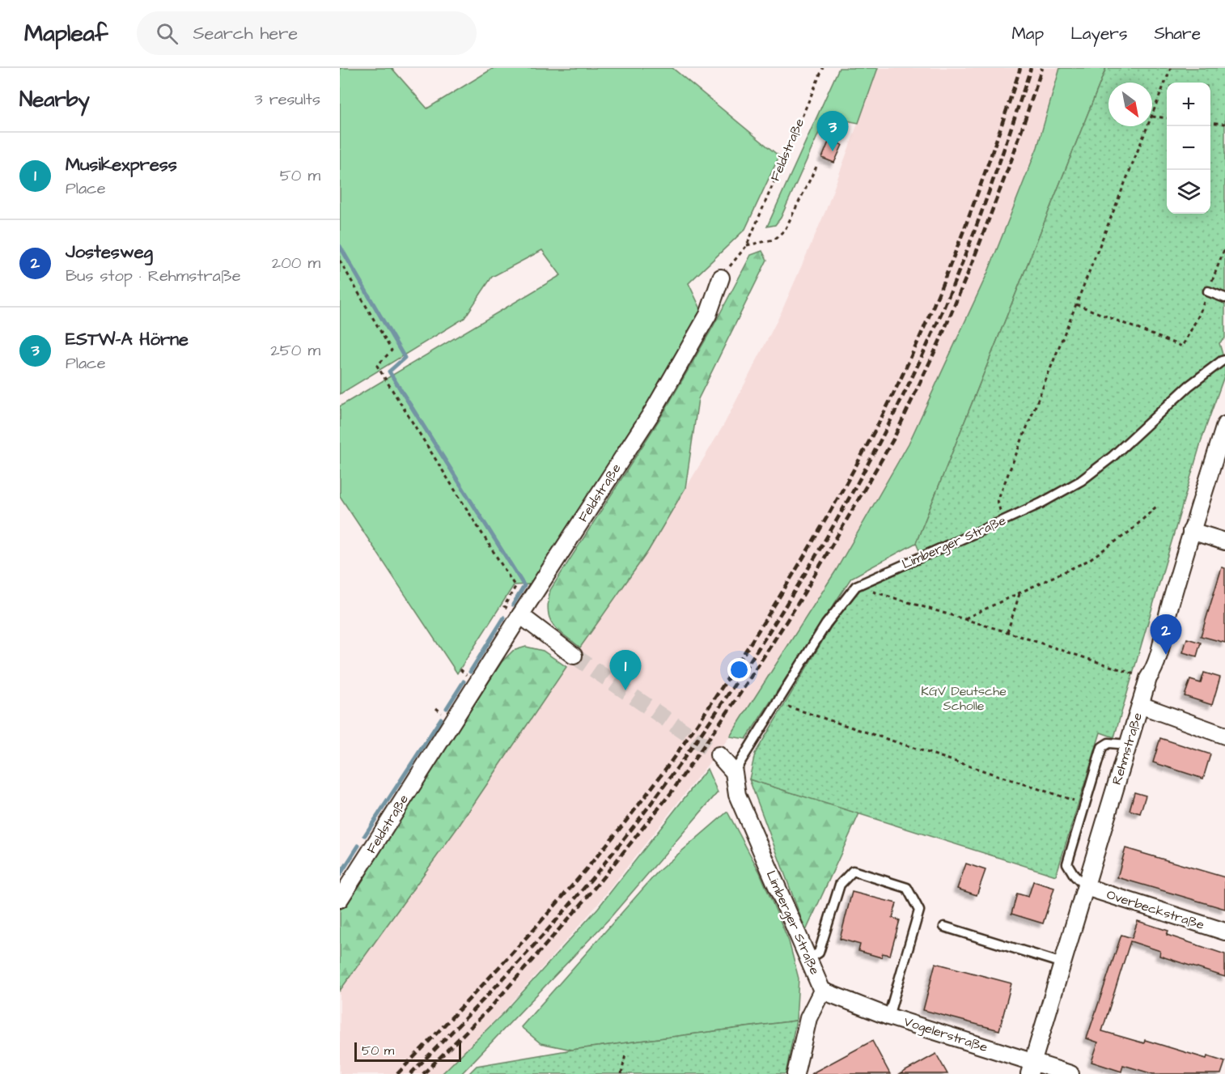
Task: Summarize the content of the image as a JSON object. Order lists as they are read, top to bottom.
{
  "streets": {
    "street": [
      "Feldstraße",
      "Limberger Straße",
      "Rehmstraße",
      "Overbeckstraße",
      "Vogelerstraße"
    ]
  },
  "crossings": [
    ["Limberger Straße", "Vogelerstraße"],
    ["Rehmstraße", "Overbeckstraße"],
    ["Rehmstraße", "Vogelerstraße"]
  ],
  "parks": ["KGV Deutsche Scholle"],
  "scale_bar": "50 m",
  "north": "bottom right",
  "page": {
    "header": "Mapleaf",
    "search": "Search here",
    "nav": ["Map", "Layers", "Share"],
    "heading": ["Nearby", "3 results"],
    "map_buttons": ["+", "−"],
    "pins": ["3", "2", "1"],
    "list": [
      {
        "mark": "1",
        "name": "Musikexpress",
        "note": "Place",
        "value": "50 m"
      },
      {
        "mark": "2",
        "name": "Jostesweg",
        "note": "Bus stop · Rehmstraße",
        "value": "200 m"
      },
      {
        "mark": "3",
        "name": "ESTW-A Hörne",
        "note": "Place",
        "value": "250 m"
      }
    ],
    "scale": "50 m"
  }
}
